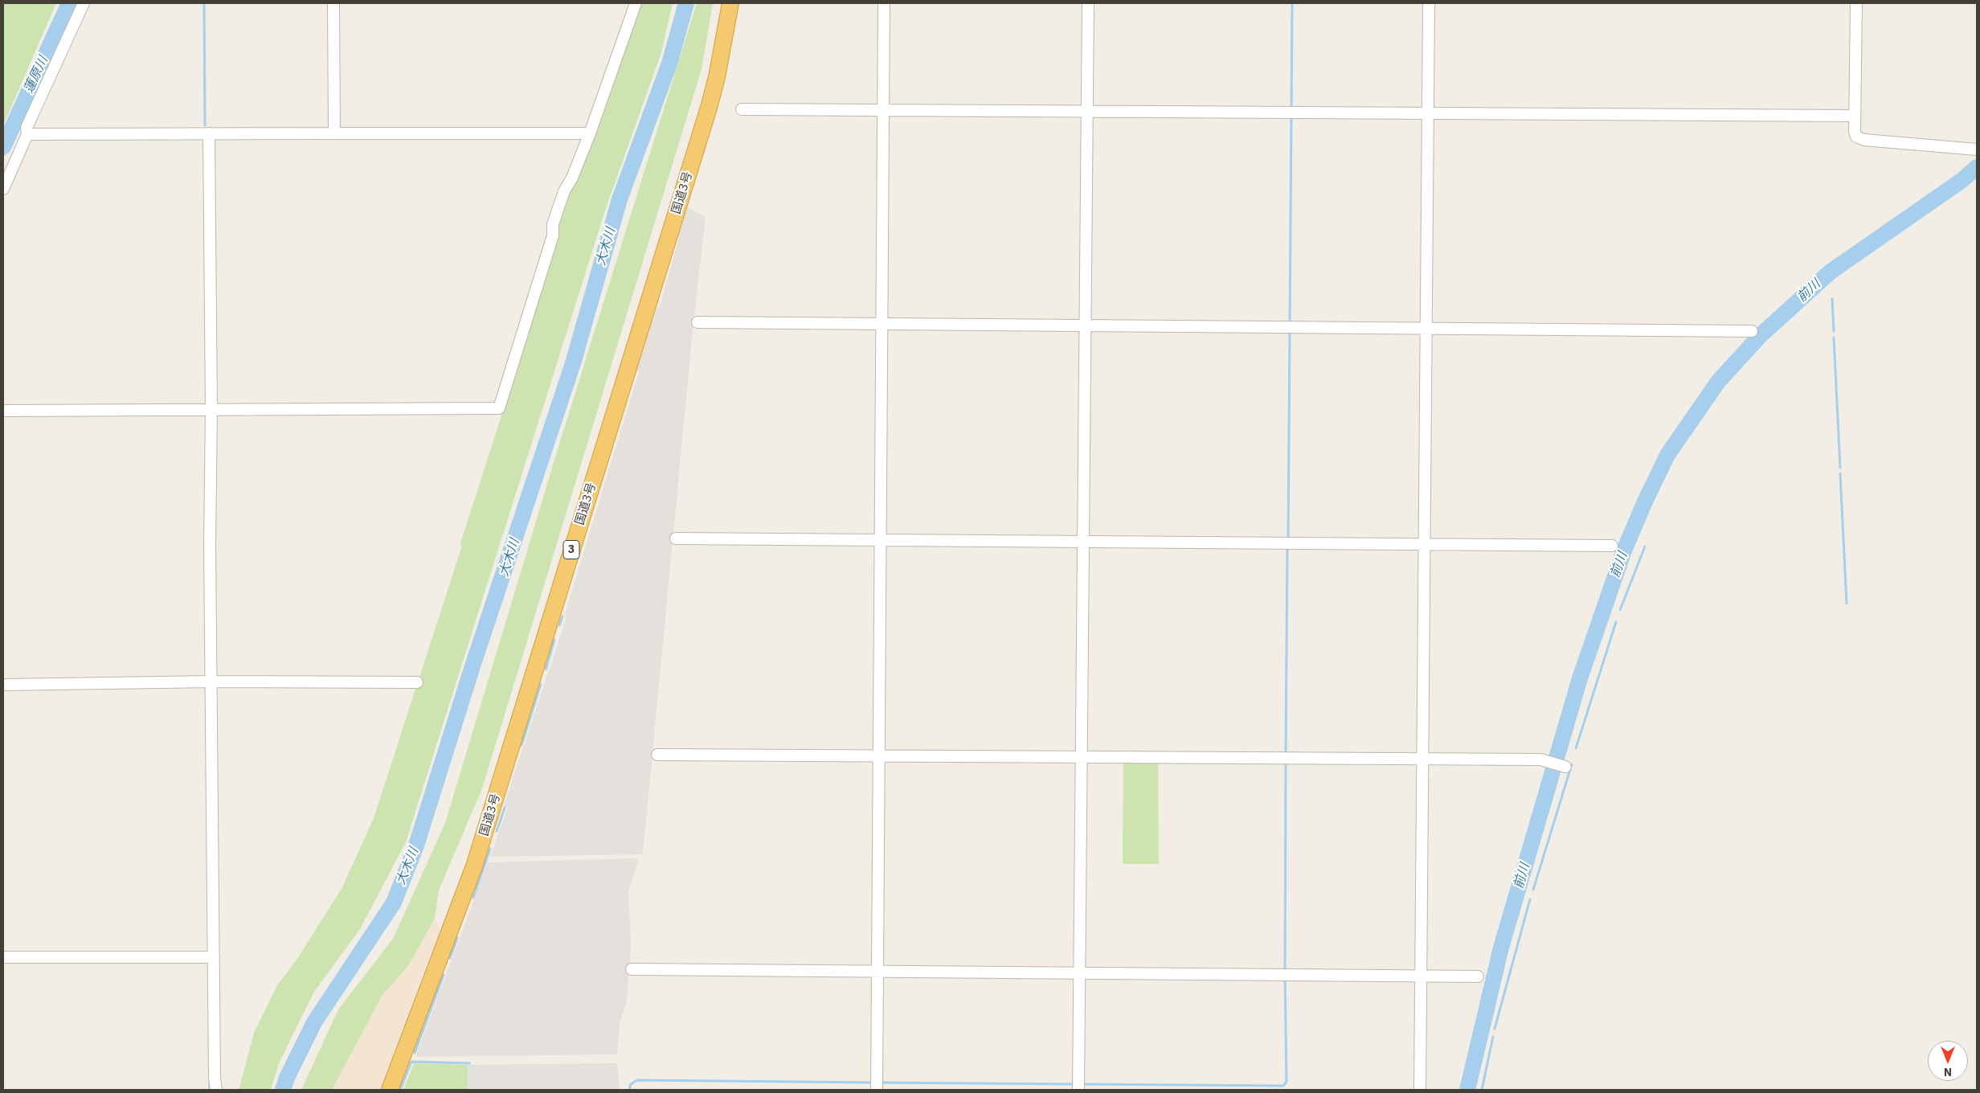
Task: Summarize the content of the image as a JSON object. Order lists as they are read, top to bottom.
{
  "streets": {
    "highway": ["国道3号", "3"]
  },
  "water": ["蓮原川", "大木川", "前川"],
  "north": "bottom"
}
